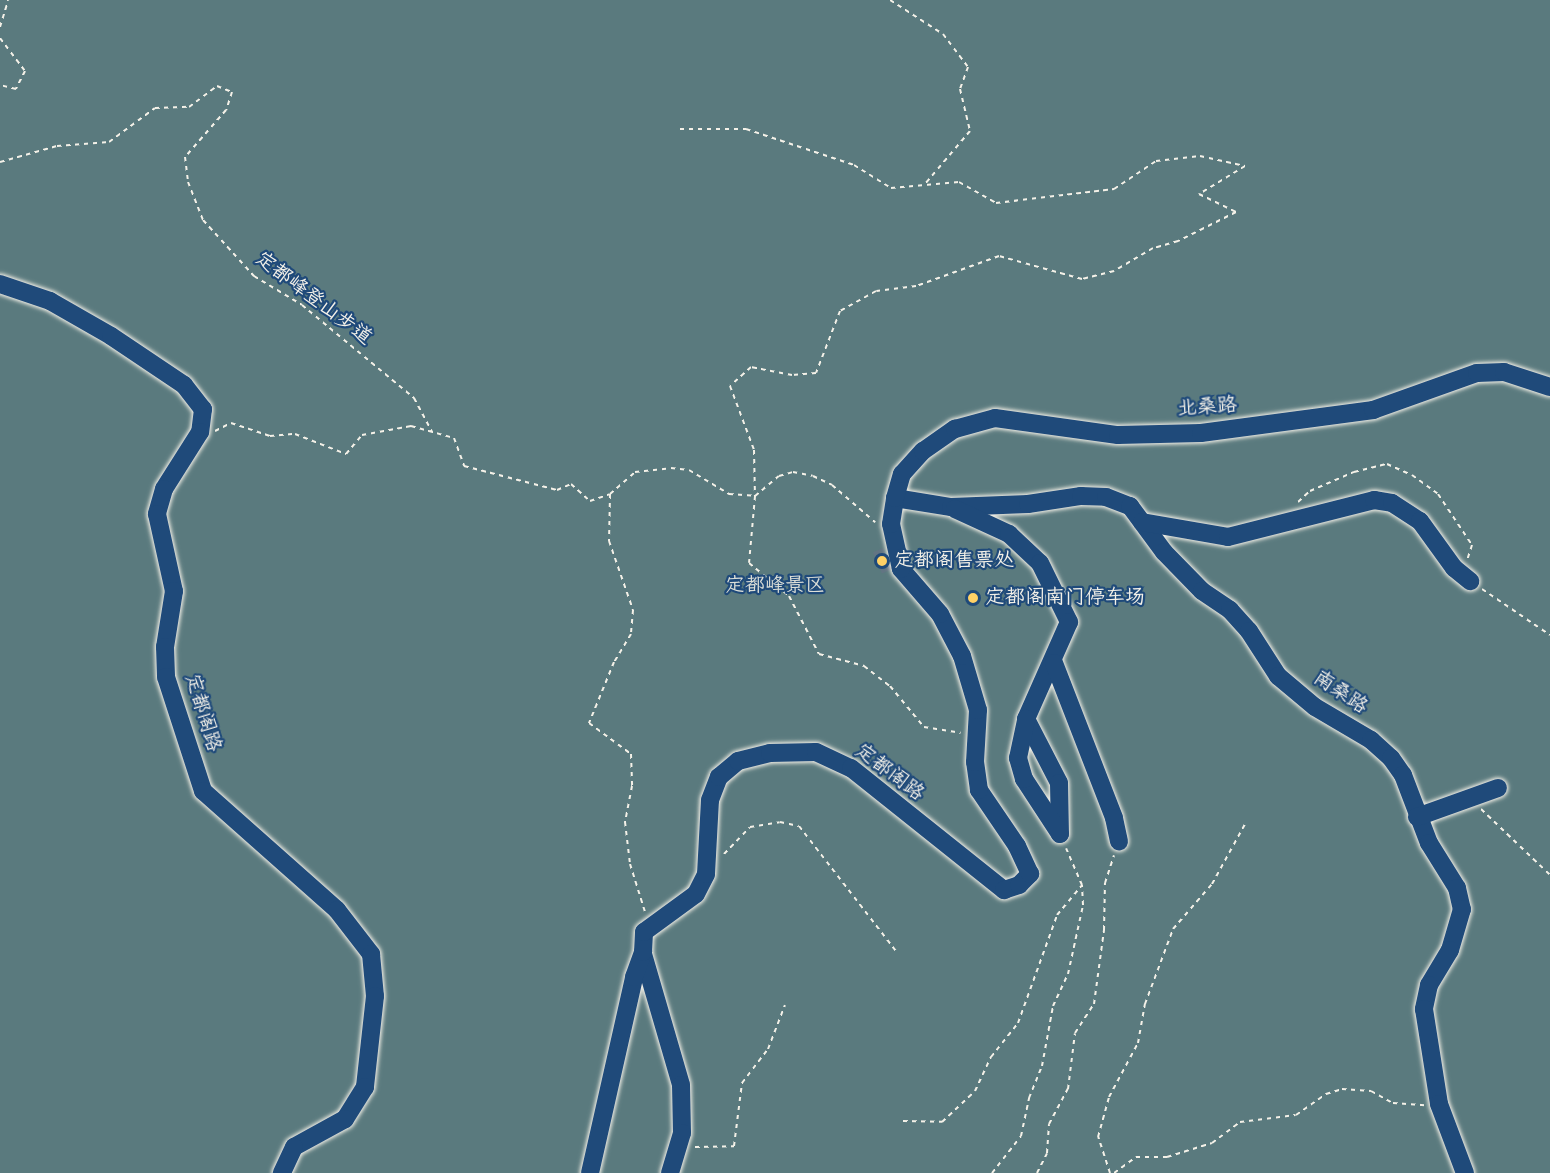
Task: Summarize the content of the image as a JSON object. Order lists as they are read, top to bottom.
{
  "streets": {
    "street": ["北桑路", "南桑路", "定都阁路"],
    "path": ["定都峰登山步道"]
  },
  "crossings": [
    ["北桑路", "南桑路"],
    ["北桑路", "定都阁路"],
    ["南桑路", "定都阁路"]
  ],
  "parks": ["定都峰景区"],
  "places": ["定都阁售票处", "定都阁南门停车场"]
}
